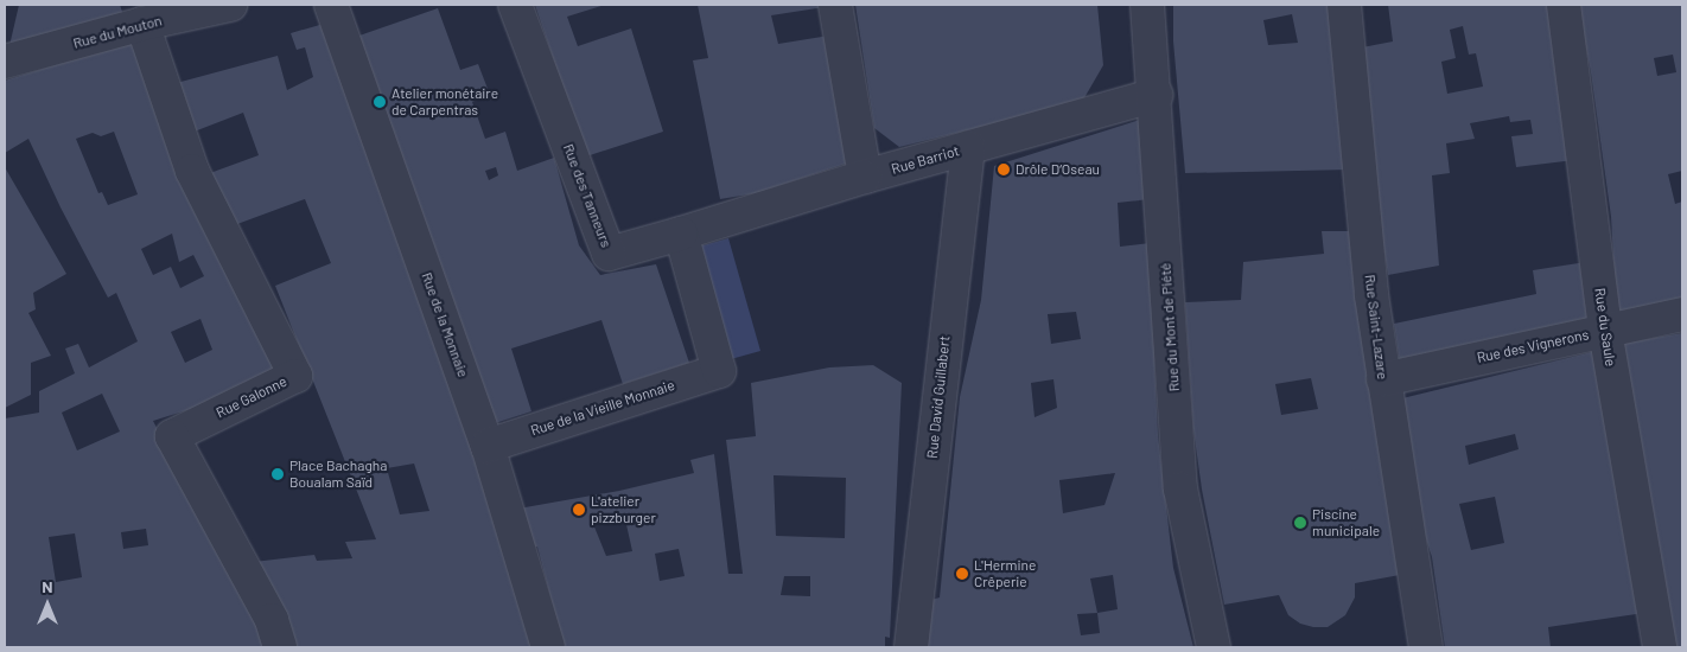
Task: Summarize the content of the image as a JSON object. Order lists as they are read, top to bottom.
{
  "streets": {
    "street": [
      "Rue du Mouton",
      "Rue Barriot",
      "Rue des Tanneurs",
      "Rue de la Monnaie",
      "Rue du Mont de Piété",
      "Rue Saint-Lazare",
      "Rue du Saule",
      "Rue des Vignerons",
      "Rue Galonne",
      "Rue David Guillabert",
      "Rue de la Vieille Monnaie"
    ]
  },
  "crossings": [
    ["Rue du Mouton", "Rue Galonne"],
    ["Rue Barriot", "Rue des Tanneurs"],
    ["Rue Barriot", "Rue du Mont de Piété"],
    ["Rue Barriot", "Rue David Guillabert"],
    ["Rue Barriot", "Rue de la Vieille Monnaie"],
    ["Rue des Tanneurs", "Rue de la Vieille Monnaie"],
    ["Rue de la Monnaie", "Rue de la Vieille Monnaie"],
    ["Rue Saint-Lazare", "Rue des Vignerons"],
    ["Rue du Saule", "Rue des Vignerons"]
  ],
  "places": [
    "Atelier monétaire de Carpentras",
    "Drôle D‘Oseau",
    "Place Bachagha Boualam Saïd",
    "L'atelier pizzburger",
    "Piscine municipale",
    "L'Hermine Crêperie"
  ],
  "north": "top"
}
